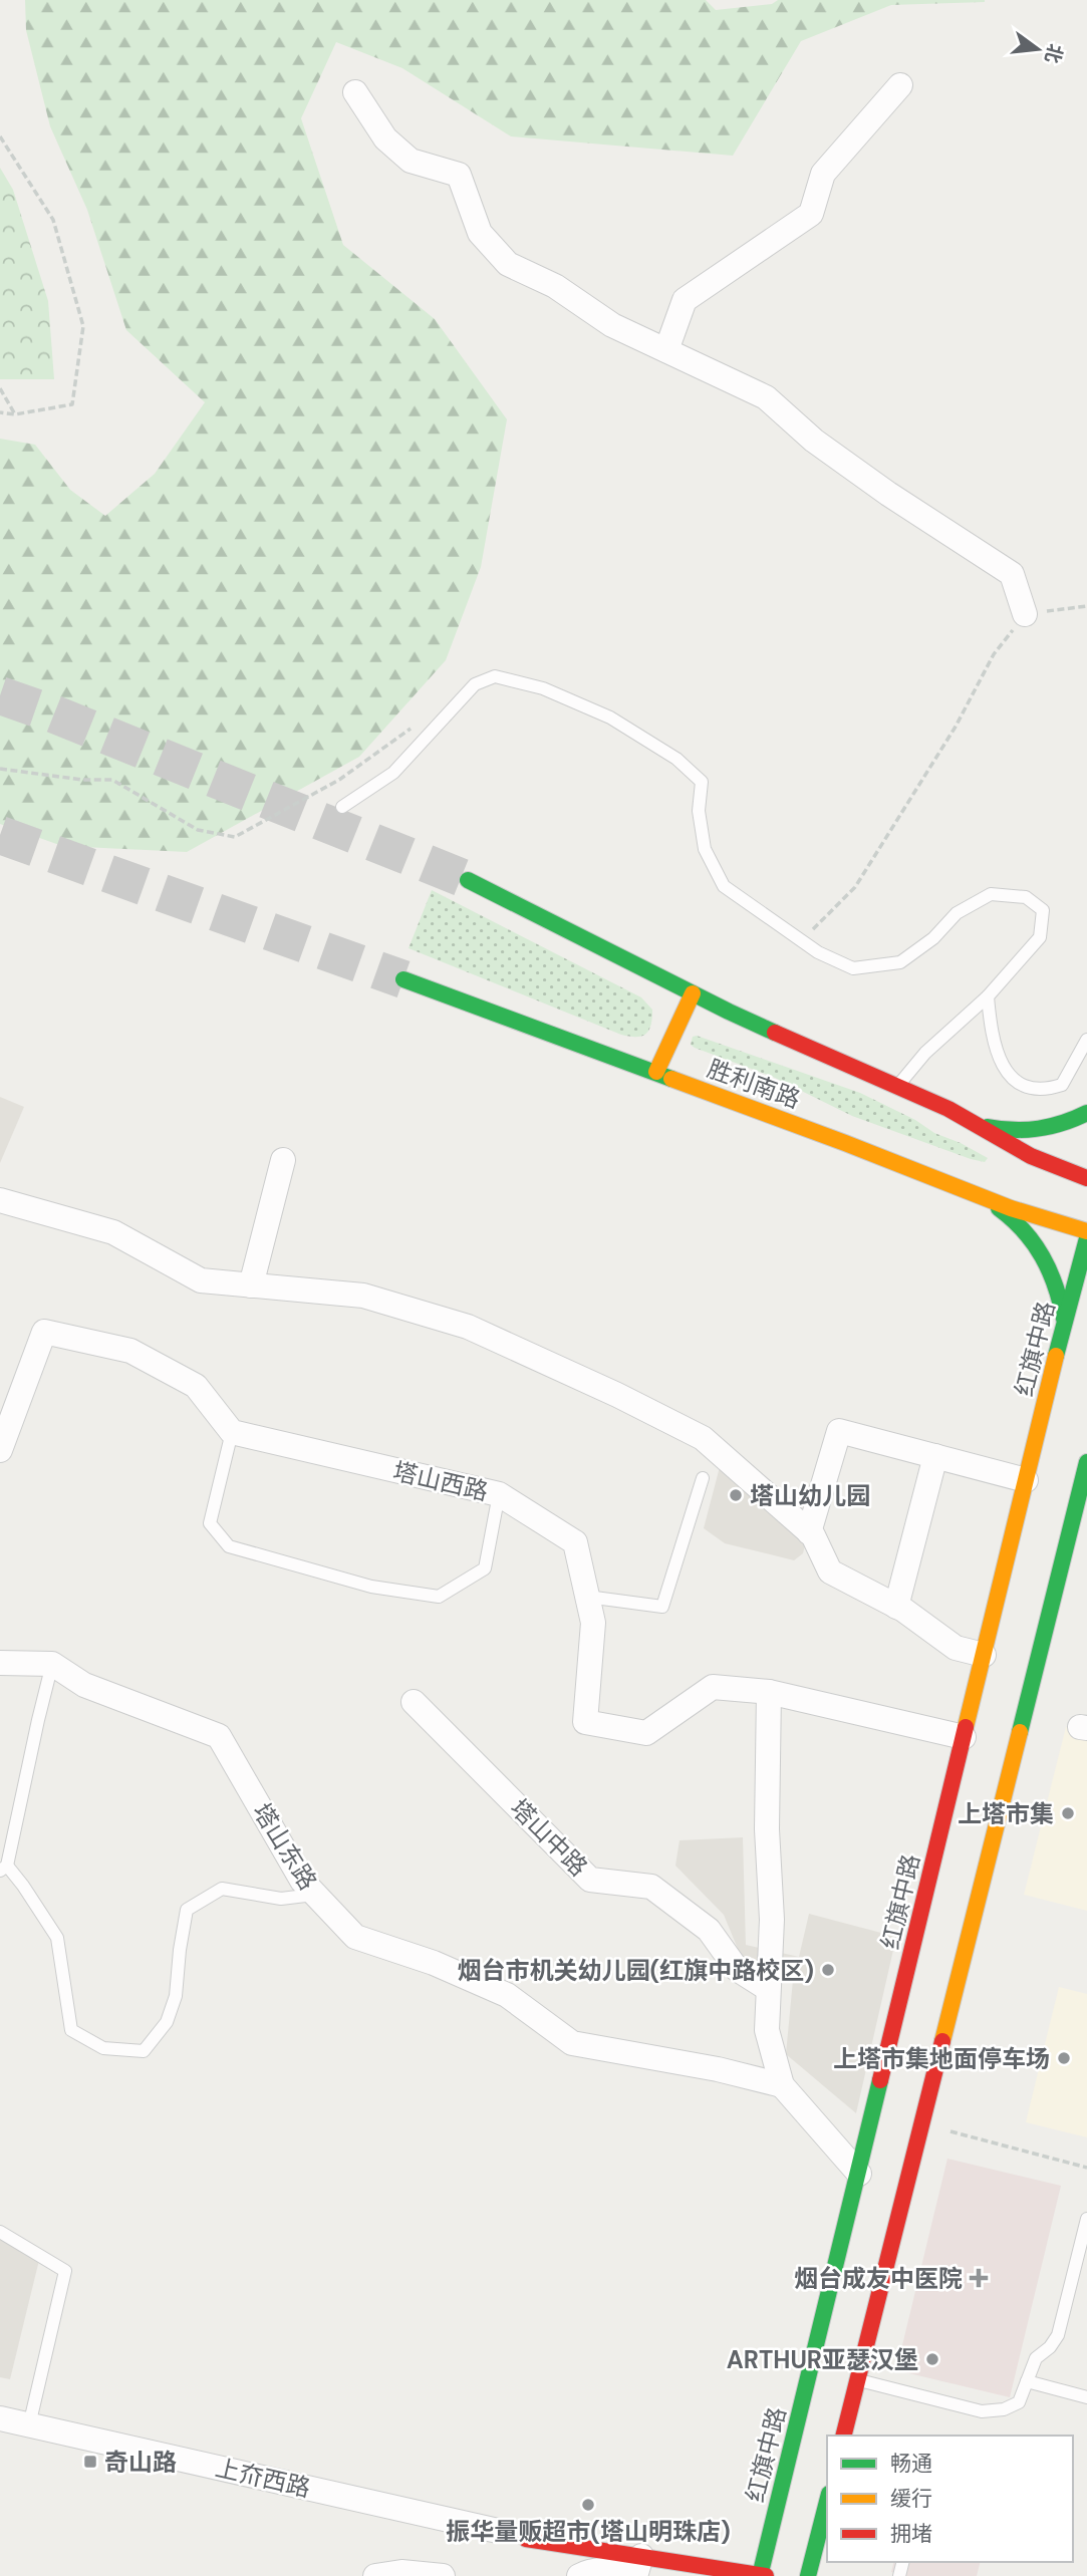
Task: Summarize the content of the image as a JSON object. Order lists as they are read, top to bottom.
{
  "streets": {
    "main road": ["胜利南路", "红旗中路", "上夼西路"],
    "street": ["塔山西路", "塔山中路", "塔山东路"]
  },
  "crossings": [
    ["红旗中路", "塔山西路"],
    ["红旗中路", "上夼西路"]
  ],
  "places": {
    "other": [
      "塔山幼儿园",
      "上塔市集",
      "烟台市机关幼儿园(红旗中路校区)",
      "上塔市集地面停车场",
      "ARTHUR亚瑟汉堡",
      "振华量贩超市(塔山明珠店)"
    ],
    "health": ["烟台成友中医院"],
    "transit": ["奇山路"]
  },
  "legend": ["畅通", "缓行", "拥堵"],
  "north": "right"
}
